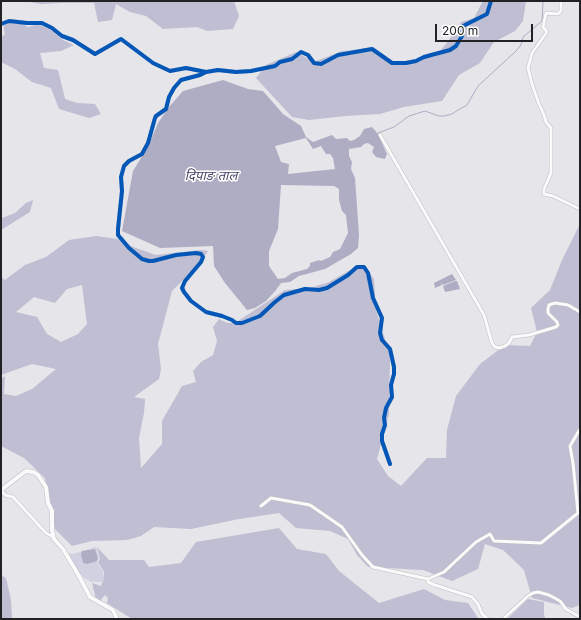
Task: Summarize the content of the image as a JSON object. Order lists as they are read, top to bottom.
{
  "water": ["दिपाङ ताल"],
  "scale_bar": "200 m"
}
